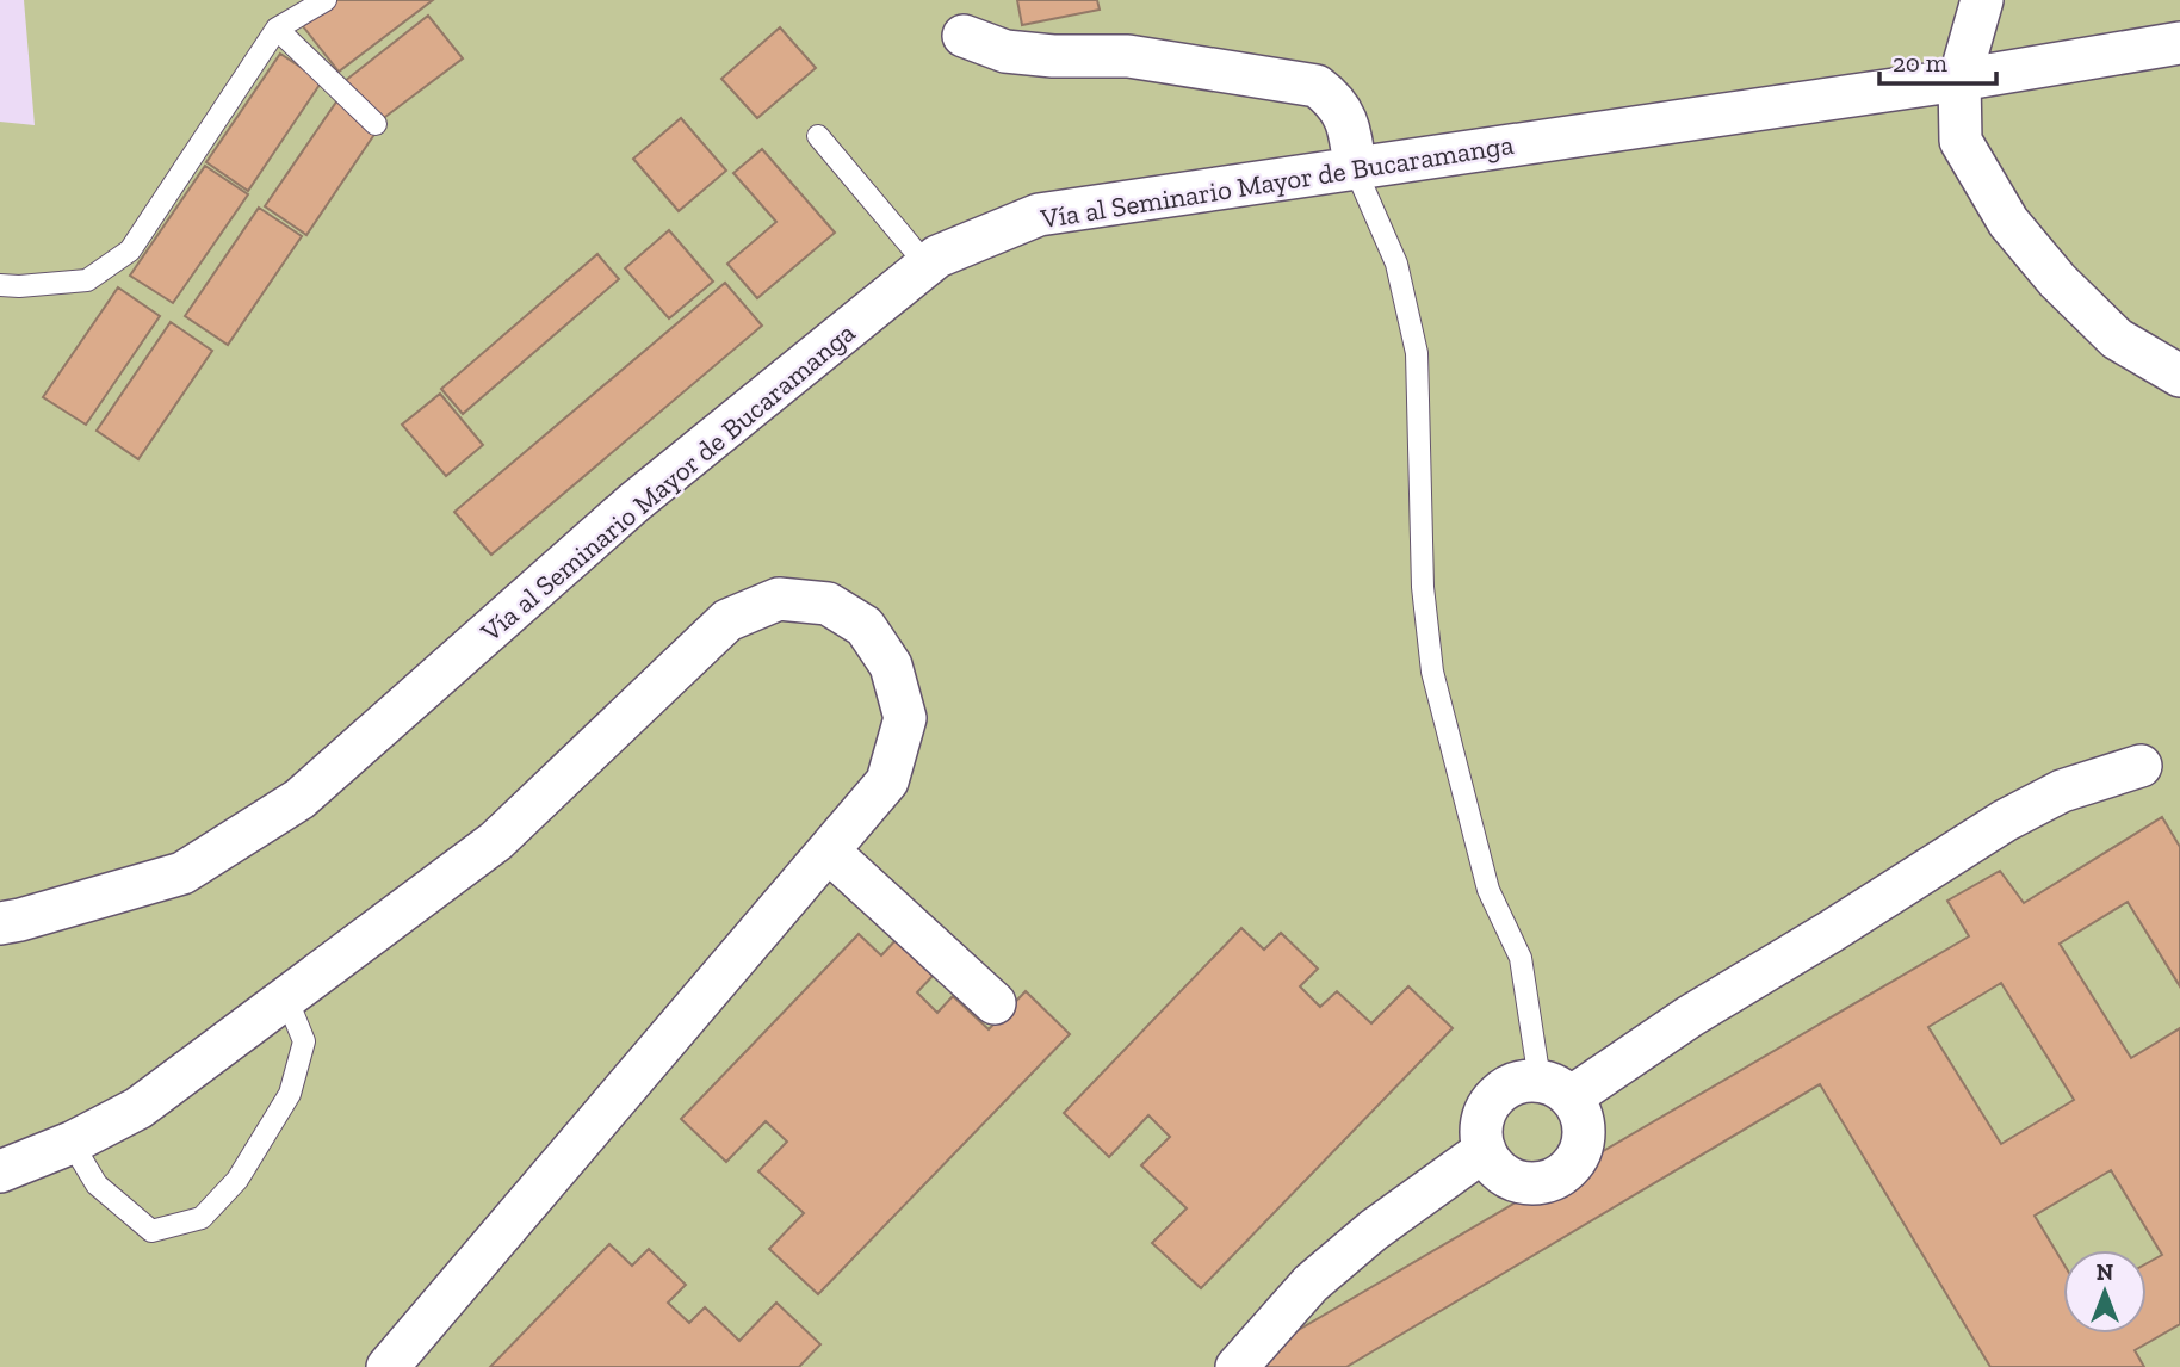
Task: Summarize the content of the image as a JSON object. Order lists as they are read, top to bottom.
{
  "streets": {
    "street": ["Vía al Seminario Mayor de Bucaramanga"]
  },
  "scale_bar": "20 m",
  "north": "top"
}
